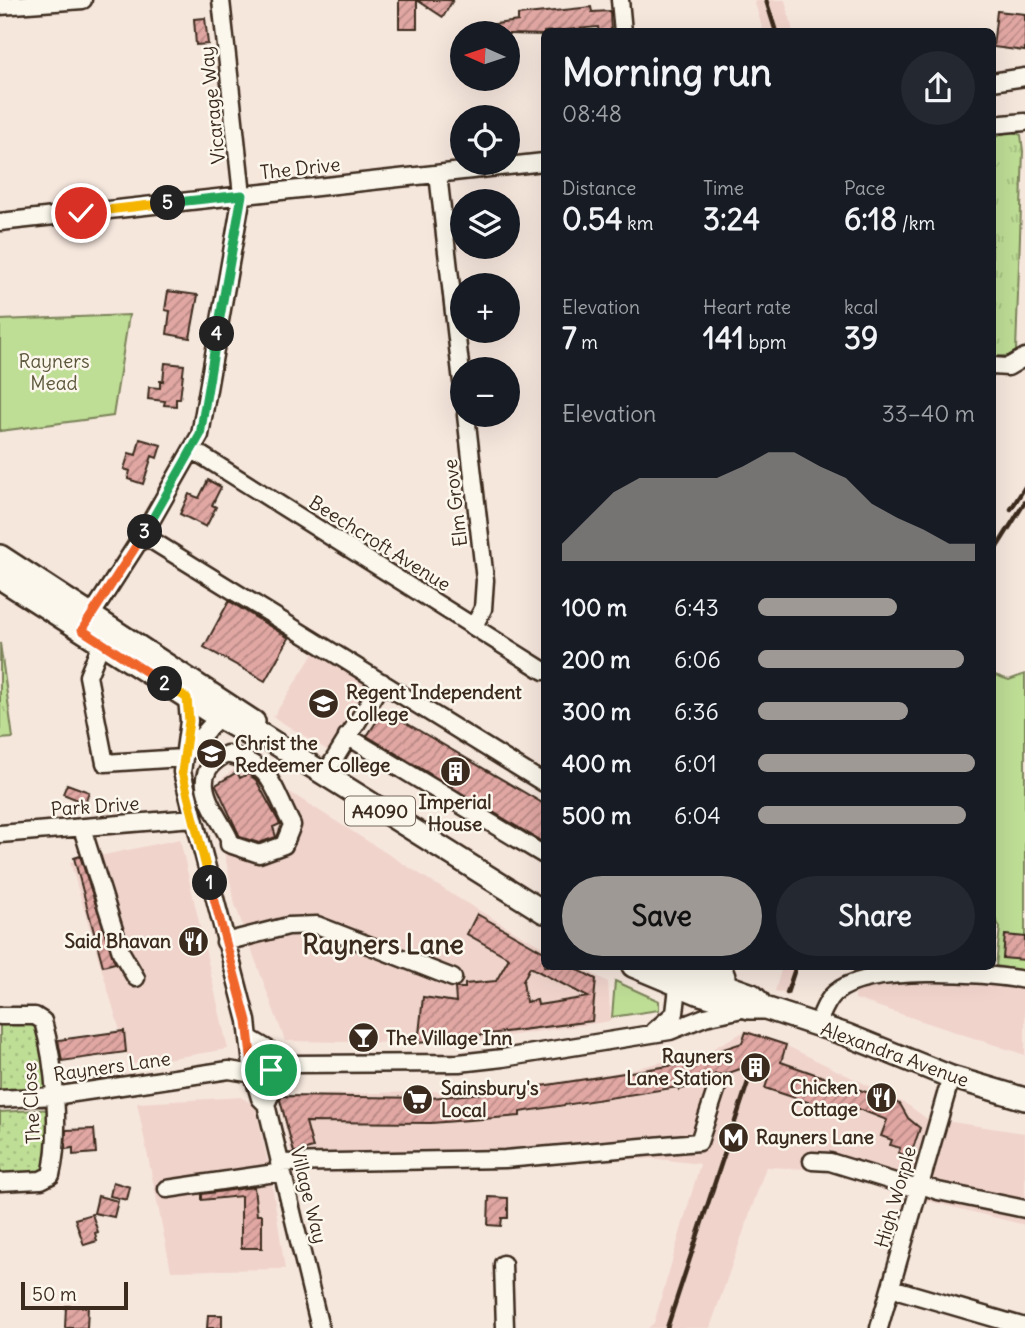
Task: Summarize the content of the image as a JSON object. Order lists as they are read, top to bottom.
{
  "streets": {
    "main road": ["A4090", "Alexandra Avenue"],
    "street": [
      "Vicarage Way",
      "The Drive",
      "Elm Grove",
      "Beechcroft Avenue",
      "Park Drive",
      "Rayners Lane",
      "The Close",
      "Village Way",
      "High Worple"
    ]
  },
  "crossings": [
    ["Vicarage Way", "The Drive"],
    ["Vicarage Way", "Beechcroft Avenue"],
    ["Vicarage Way", "A4090"],
    ["Elm Grove", "Beechcroft Avenue"],
    ["Park Drive", "Village Way"],
    ["A4090", "Village Way"],
    ["Alexandra Avenue", "Rayners Lane"],
    ["Alexandra Avenue", "High Worple"],
    ["Rayners Lane", "The Close"],
    ["Rayners Lane", "Village Way"]
  ],
  "districts": ["Rayners Lane"],
  "parks": ["Rayners Mead"],
  "places": {
    "school or university": ["Regent Independent College", "Christ the Redeemer College"],
    "building": ["Imperial House", "Rayners Lane Station"],
    "restaurant": ["Said Bhavan", "Chicken Cottage"],
    "bar": ["The Village Inn"],
    "supermarket": ["Sainsbury's Local"],
    "metro station": ["Rayners Lane"]
  },
  "scale_bar": "50 m",
  "north": "left",
  "page": {
    "map_buttons": ["+", "−"],
    "heading": ["Morning run", "08:48"],
    "stats": [
      ["Distance", "0.54 km"],
      ["Time", "3:24"],
      ["Pace", "6:18 /km"],
      ["Elevation", "7 m"],
      ["Heart rate", "141 bpm"],
      ["kcal", "39"]
    ],
    "pins": [
      "5",
      "4",
      "3",
      "2",
      "1"
    ],
    "chart": ["Elevation", "33–40 m"],
    "list": [
      {
        "name": "100 m",
        "note": "6:43"
      },
      {
        "name": "200 m",
        "note": "6:06"
      },
      {
        "name": "300 m",
        "note": "6:36"
      },
      {
        "name": "400 m",
        "note": "6:01"
      },
      {
        "name": "500 m",
        "note": "6:04"
      }
    ],
    "buttons": ["Save", "Share"],
    "scale": "50 m"
  }
}
